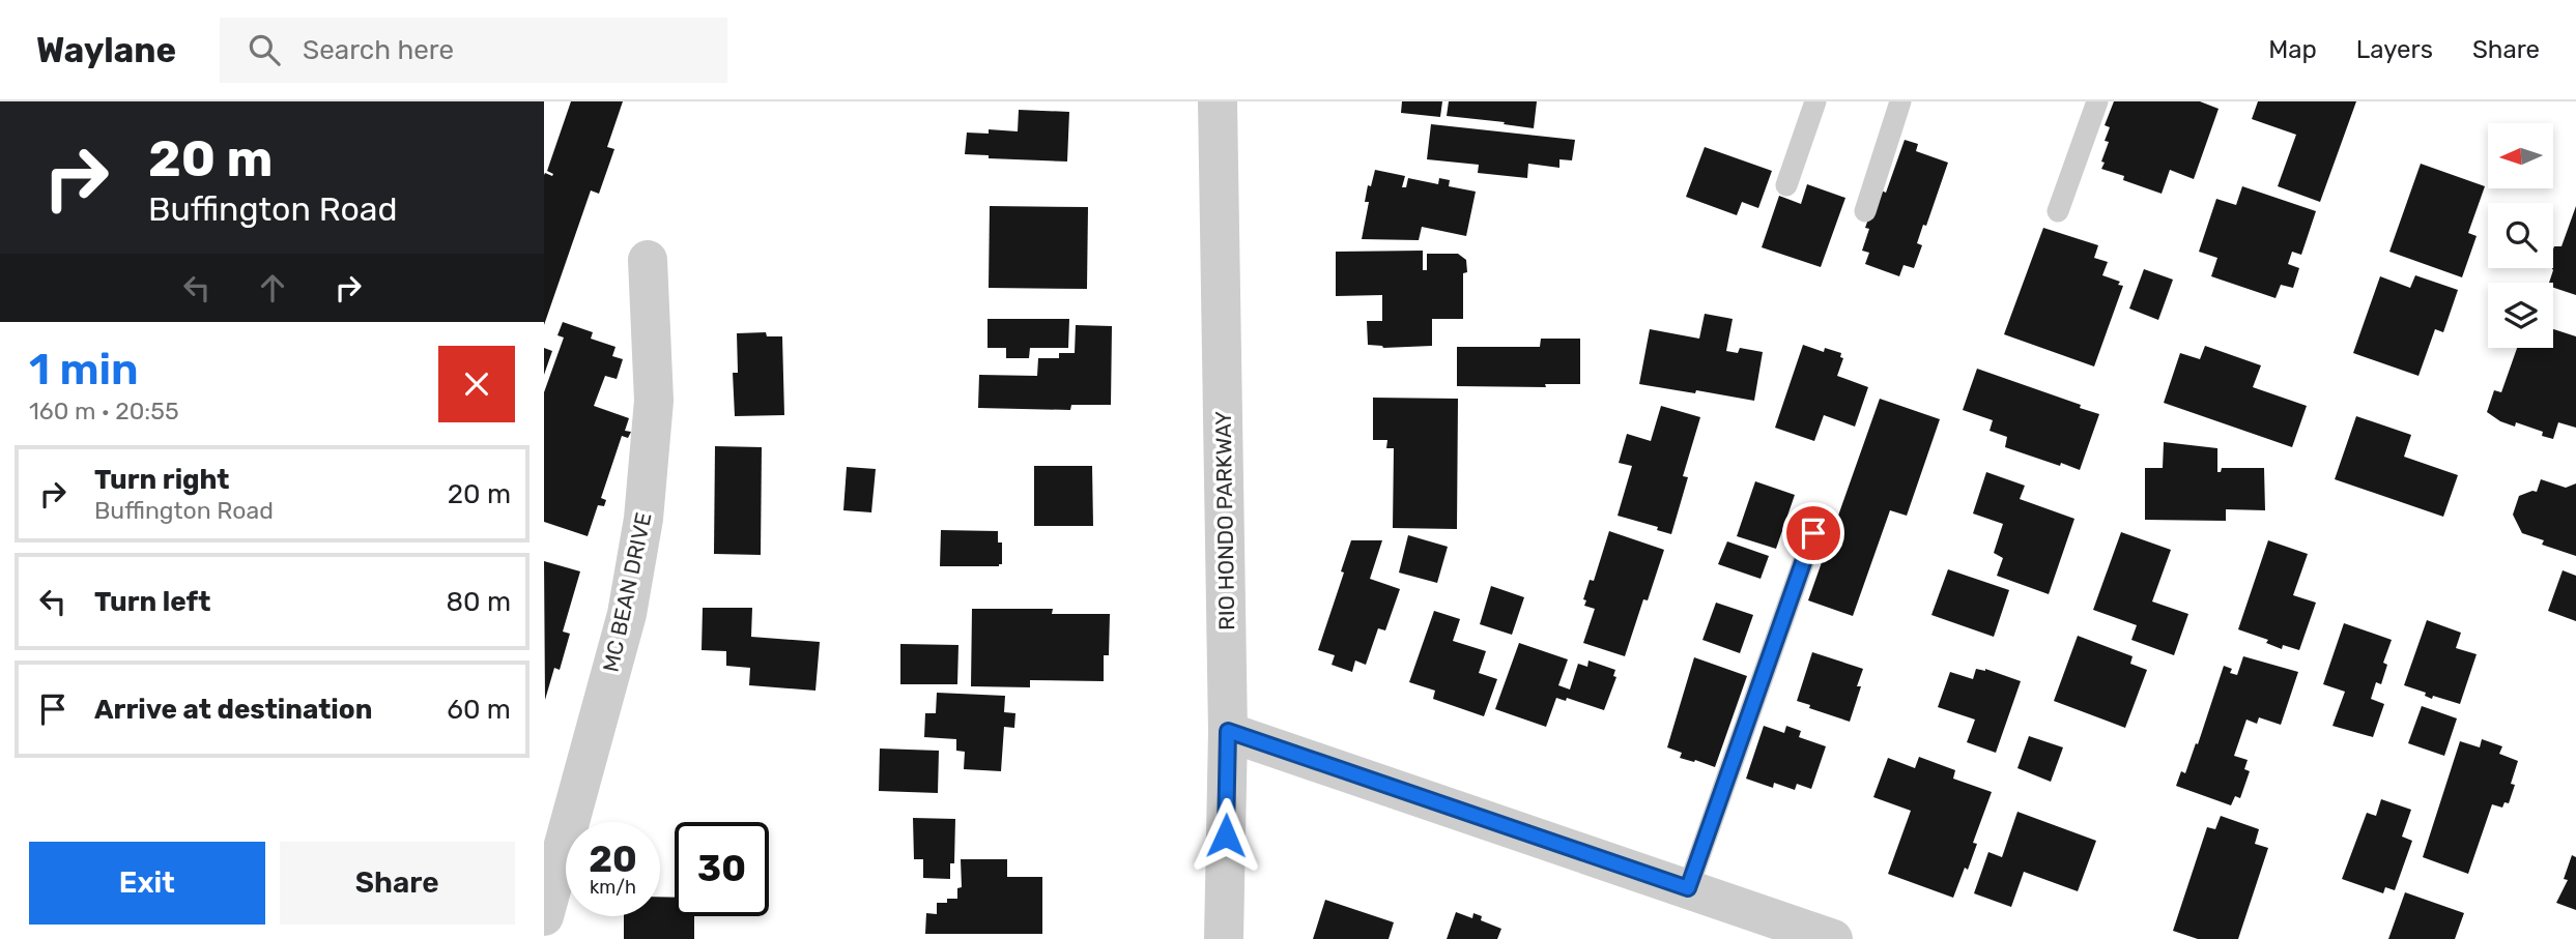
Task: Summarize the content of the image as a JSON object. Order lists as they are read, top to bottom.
{
  "streets": {
    "street": ["RIO HONDO PARKWAY", "MC BEAN DRIVE"]
  },
  "north": "left",
  "page": {
    "header": "Waylane",
    "search": "Search here",
    "nav": ["Map", "Layers", "Share"],
    "turn": ["20 m", "Buffington Road"],
    "heading": ["1 min", "160 m · 20:55"],
    "list": [
      {
        "name": "Turn right",
        "note": "Buffington Road",
        "value": "20 m"
      },
      {
        "name": "Turn left",
        "value": "80 m"
      },
      {
        "name": "Arrive at destination",
        "value": "60 m"
      }
    ],
    "speed": "20 km/h",
    "limit": "30",
    "buttons": ["Exit", "Share"]
  }
}
